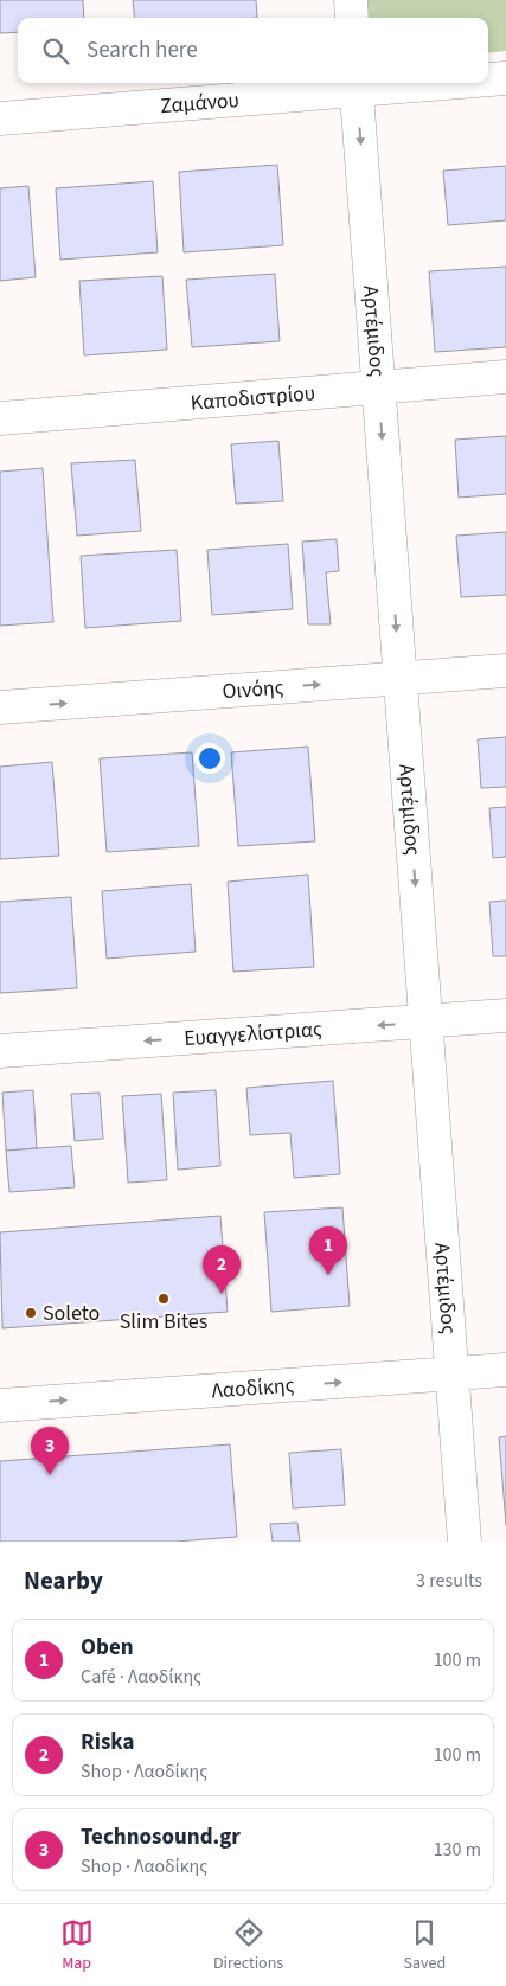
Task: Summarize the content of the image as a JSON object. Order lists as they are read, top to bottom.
{
  "streets": {
    "street": [
      "Ζαμάνου",
      "Αρτέμιδος",
      "Καποδιστρίου",
      "Οινόης",
      "Ευαγγελίστριας",
      "Λαοδίκης"
    ]
  },
  "crossings": [
    ["Ζαμάνου", "Αρτέμιδος"],
    ["Αρτέμιδος", "Καποδιστρίου"],
    ["Αρτέμιδος", "Οινόης"],
    ["Αρτέμιδος", "Ευαγγελίστριας"],
    ["Αρτέμιδος", "Λαοδίκης"]
  ],
  "one_way": [
    "Αρτέμιδος",
    "Οινόης",
    "Ευαγγελίστριας",
    "Λαοδίκης"
  ],
  "places": ["Slim Bites", "Soleto"],
  "page": {
    "search": "Search here",
    "pins": ["1", "2", "3"],
    "heading": ["Nearby", "3 results"],
    "list": [
      {
        "mark": "1",
        "name": "Oben",
        "note": "Café · Λαοδίκης",
        "value": "100 m"
      },
      {
        "mark": "2",
        "name": "Riska",
        "note": "Shop · Λαοδίκης",
        "value": "100 m"
      },
      {
        "mark": "3",
        "name": "Technosound.gr",
        "note": "Shop · Λαοδίκης",
        "value": "130 m"
      }
    ],
    "nav": ["Map", "Directions", "Saved"]
  }
}
